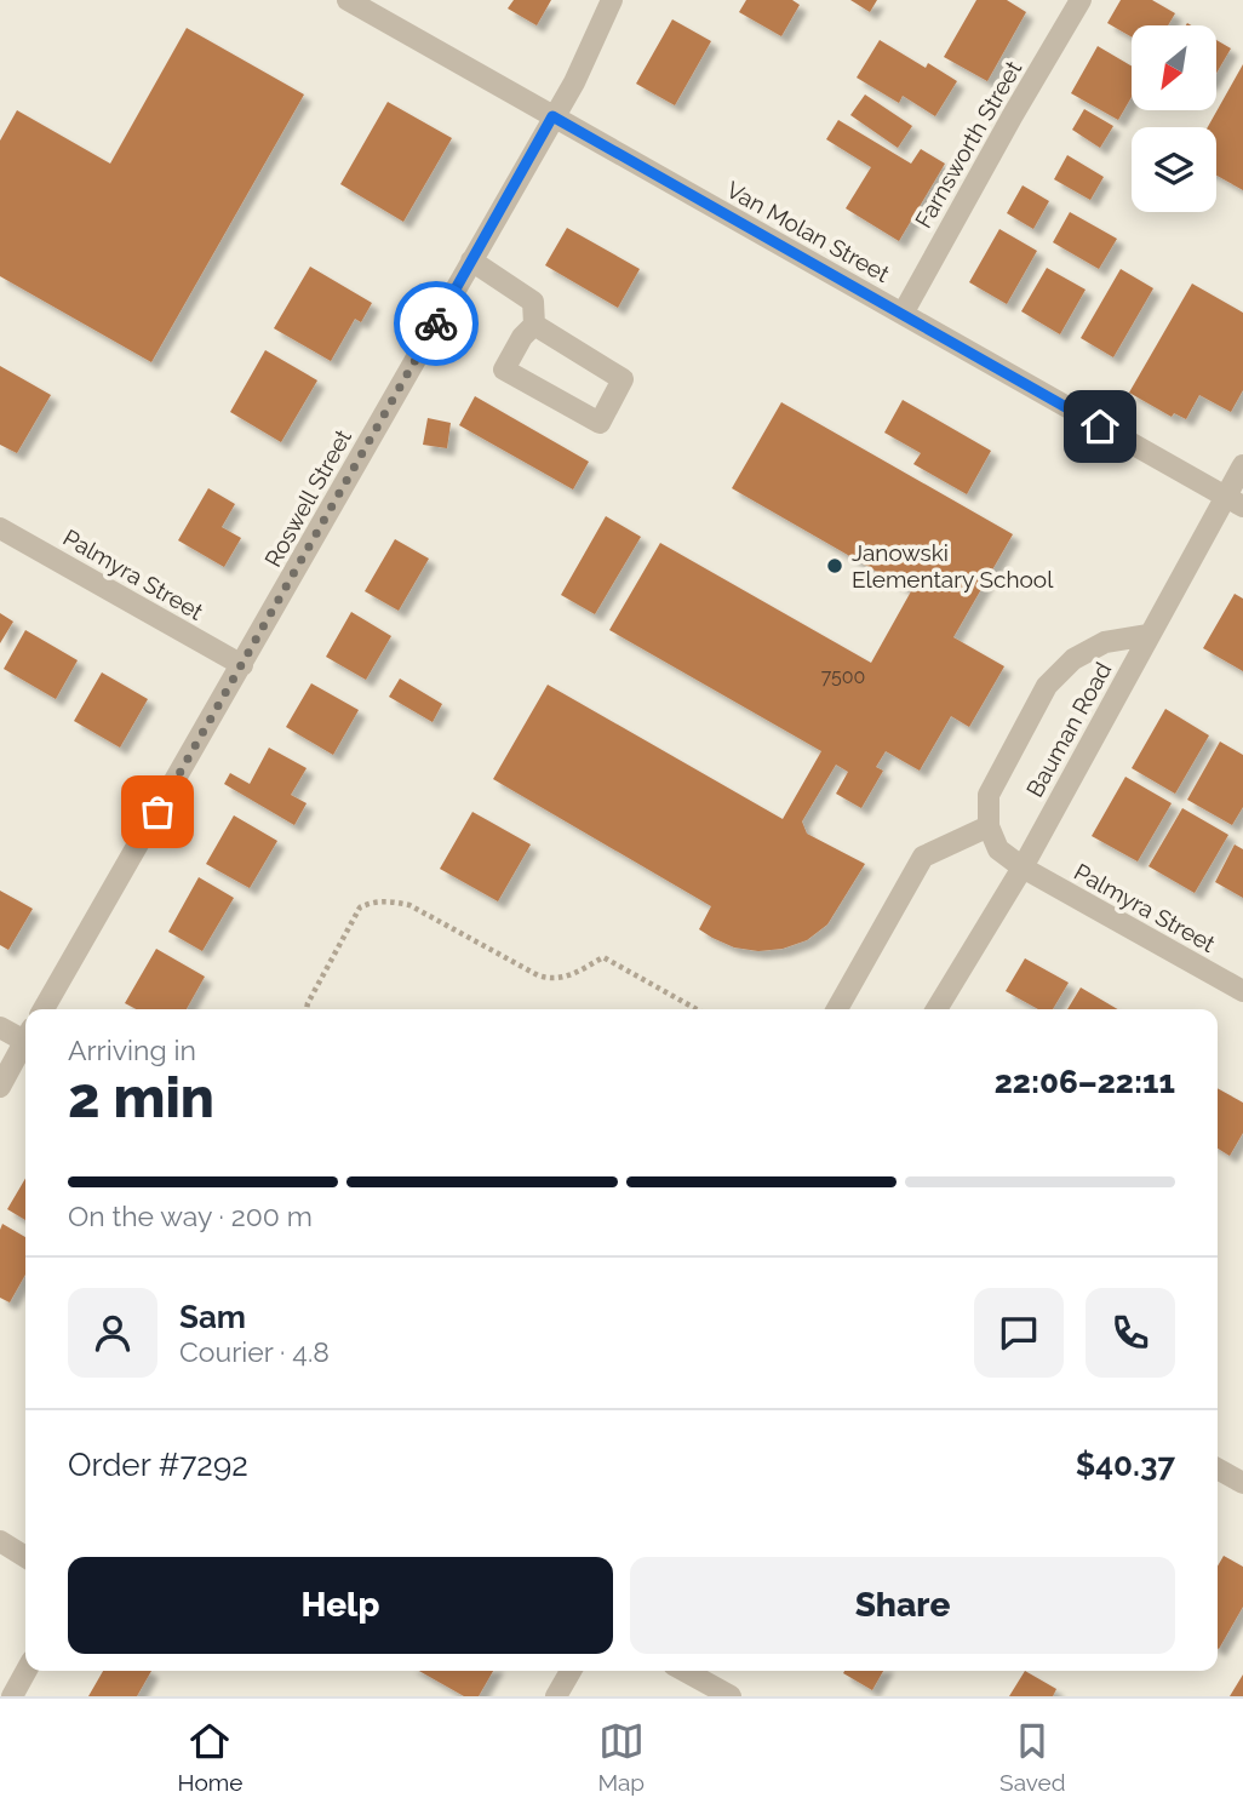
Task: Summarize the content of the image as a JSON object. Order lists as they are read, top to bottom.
{
  "streets": {
    "street": [
      "Farnsworth Street",
      "Van Molan Street",
      "Roswell Street",
      "Palmyra Street",
      "Bauman Road"
    ]
  },
  "crossings": [
    ["Farnsworth Street", "Van Molan Street"],
    ["Van Molan Street", "Roswell Street"],
    ["Van Molan Street", "Bauman Road"],
    ["Roswell Street", "Palmyra Street"],
    ["Palmyra Street", "Bauman Road"]
  ],
  "places": ["Janowski Elementary School"],
  "house_numbers": ["7500"],
  "north": "bottom left",
  "page": {
    "heading": ["2 min", "Arriving in", "22:06–22:11"],
    "panel": [
      "Sam",
      "Courier · 4.8",
      "Order #7292",
      "$40.37"
    ],
    "bar": "On the way · 200 m",
    "buttons": ["Help", "Share"],
    "tabs": ["Home", "Map", "Saved"]
  }
}
